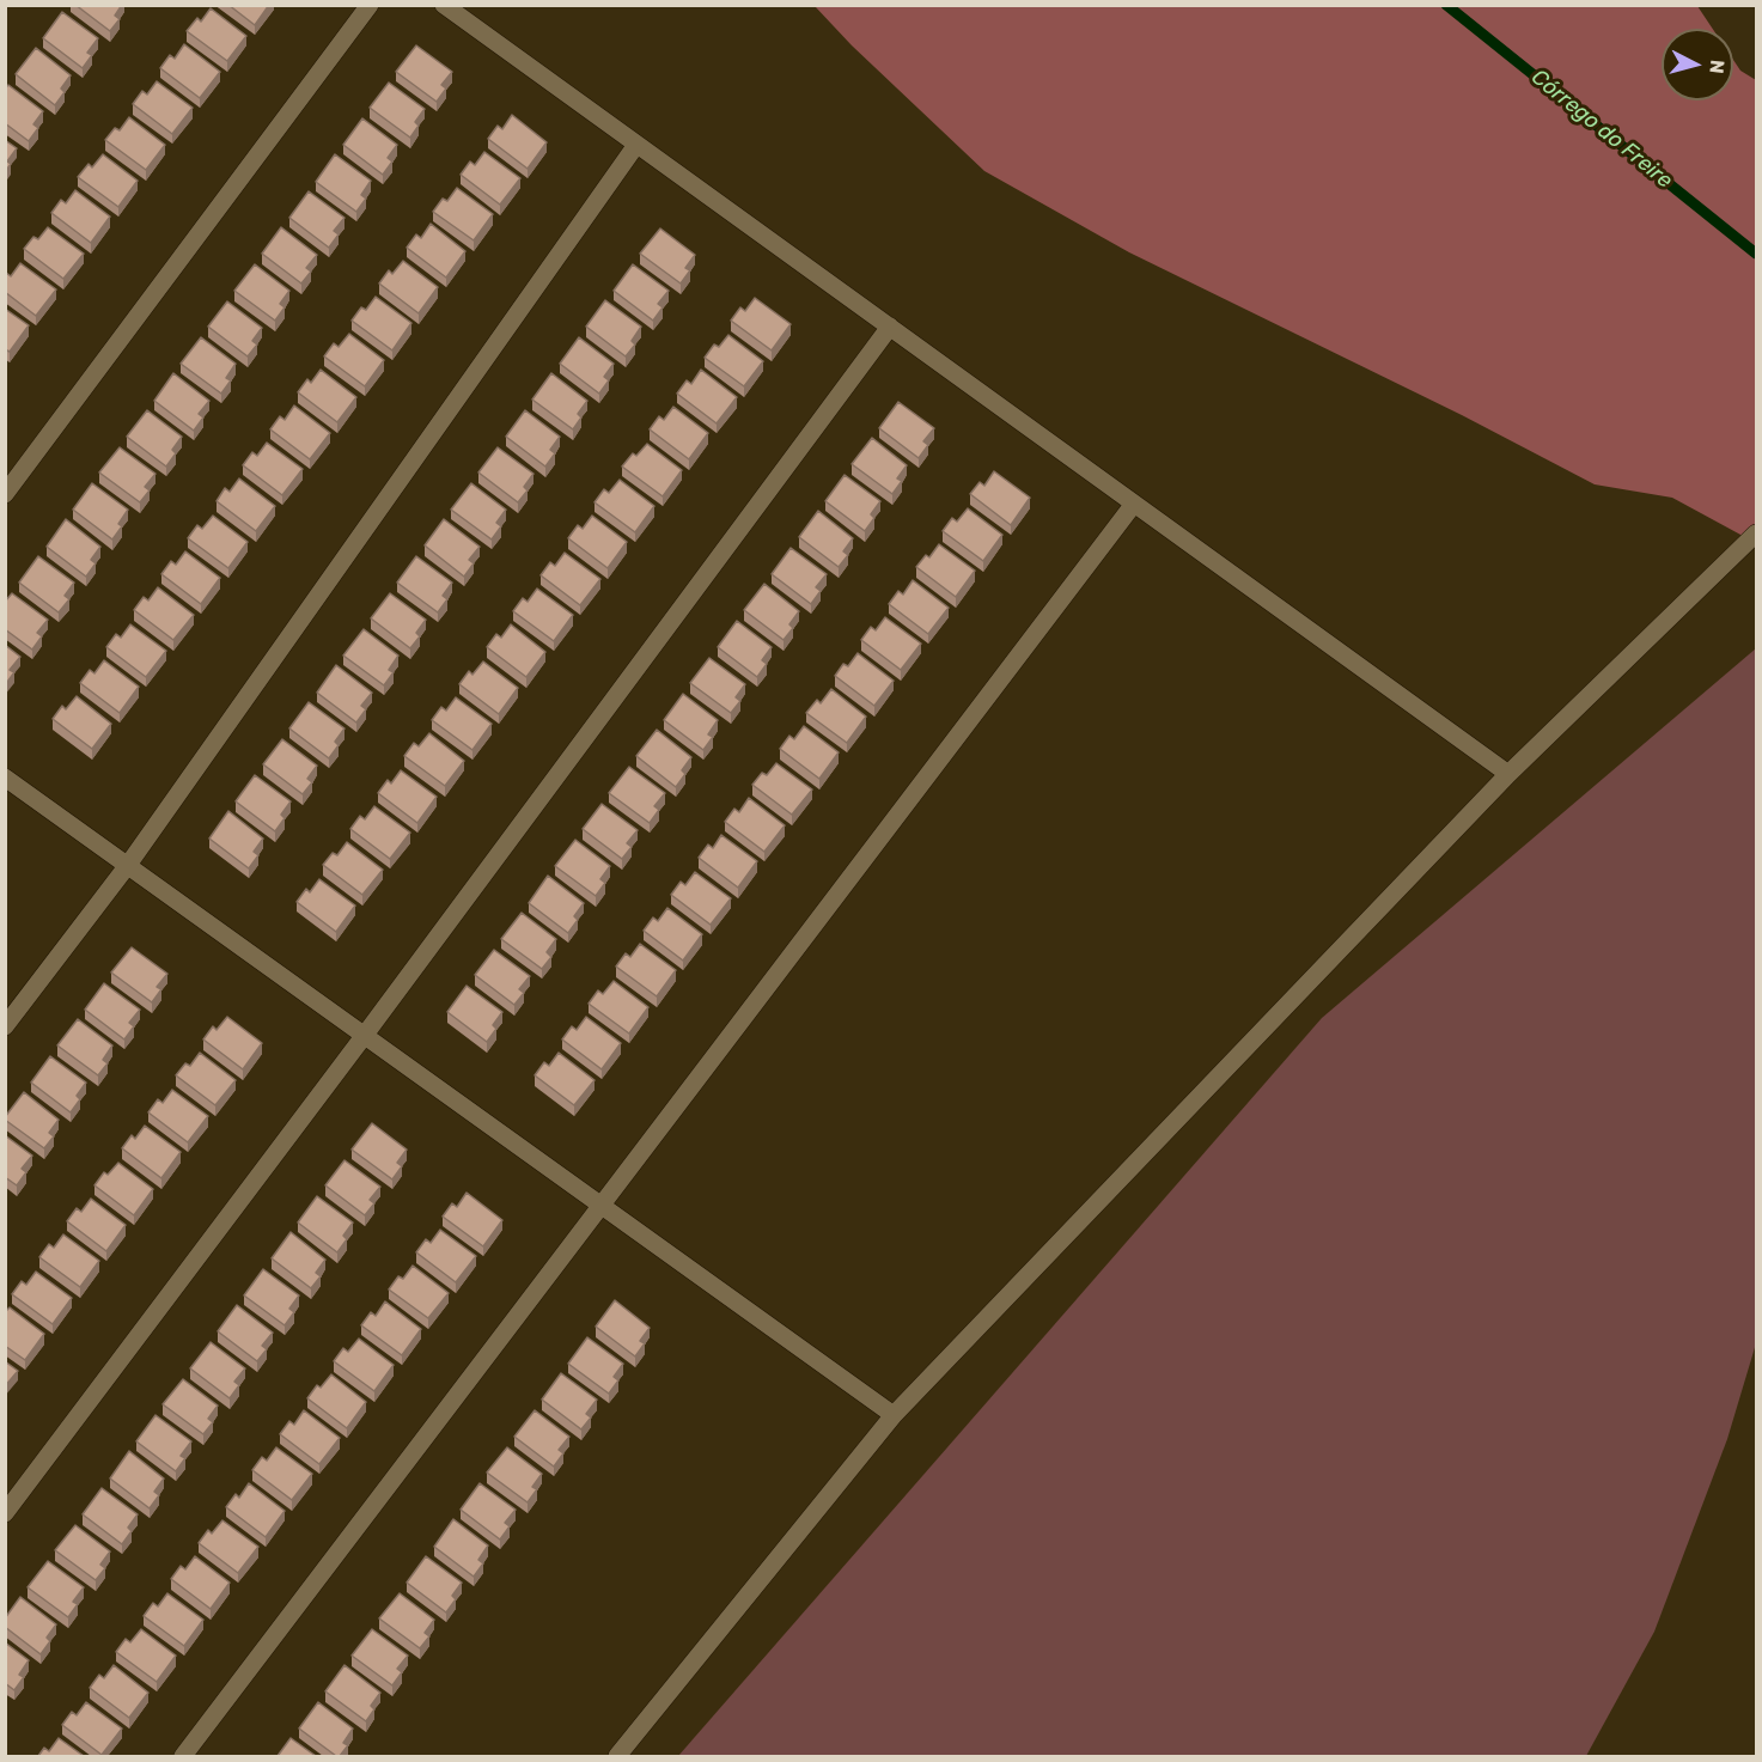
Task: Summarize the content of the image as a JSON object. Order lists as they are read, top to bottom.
{
  "water": ["Córrego do Freire"],
  "north": "right"
}
